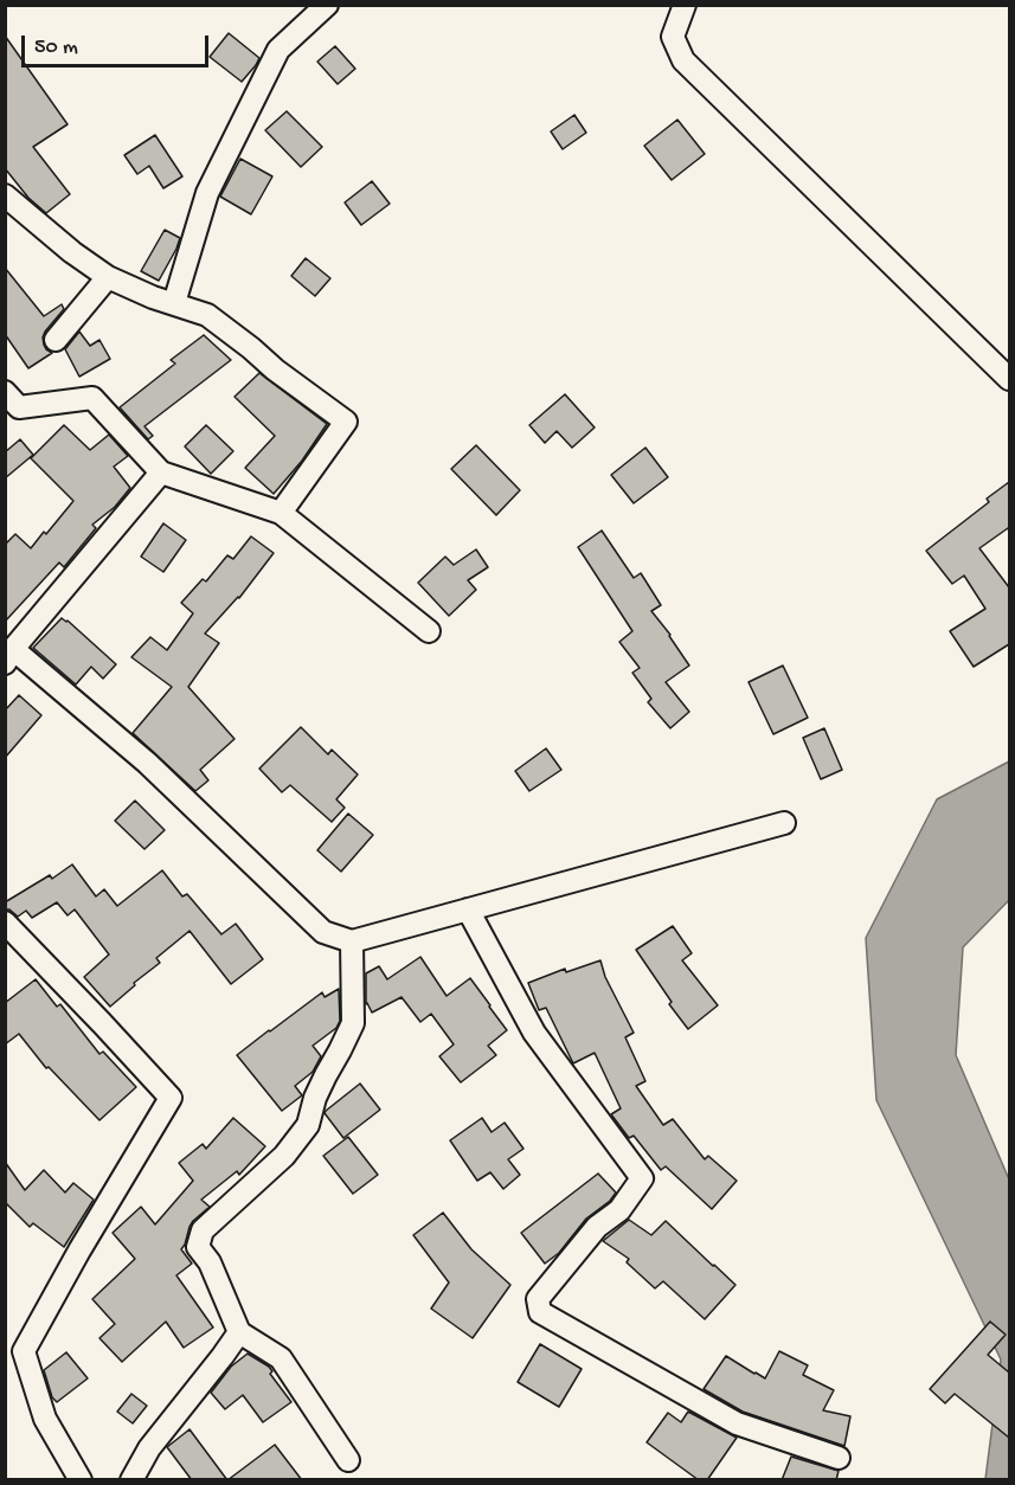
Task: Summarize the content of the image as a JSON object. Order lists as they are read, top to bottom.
{
  "scale_bar": "50 m"
}
